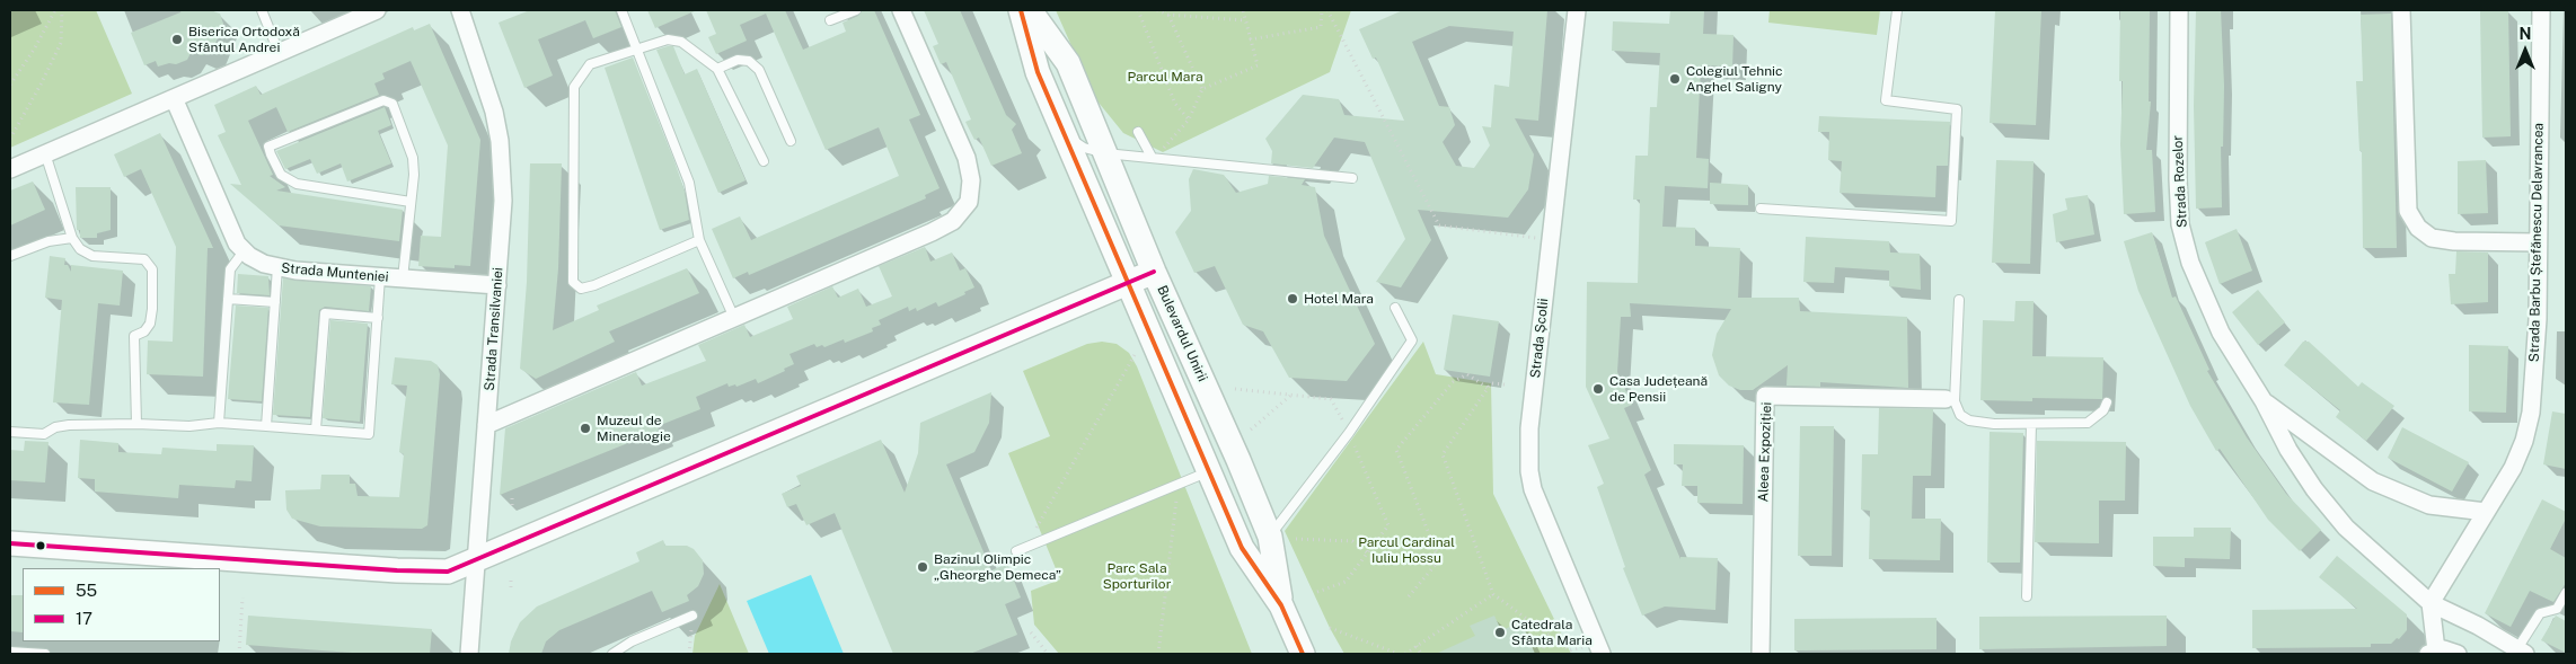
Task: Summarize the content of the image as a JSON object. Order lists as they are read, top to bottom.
{
  "streets": {
    "main road": ["Bulevardul Unirii"],
    "street": [
      "Strada Rozelor",
      "Strada Barbu Ștefănescu Delavrancea",
      "Strada Munteniei",
      "Strada Transilvaniei",
      "Strada Școlii",
      "Aleea Expoziției"
    ]
  },
  "crossings": [
    ["Strada Rozelor", "Strada Barbu Ștefănescu Delavrancea"],
    ["Strada Munteniei", "Strada Transilvaniei"]
  ],
  "parks": ["Parcul Mara", "Parcul Cardinal Iuliu Hossu", "Parc Sala Sporturilor"],
  "places": [
    "Biserica Ortodoxă Sfântul Andrei",
    "Colegiul Tehnic Anghel Saligny",
    "Hotel Mara",
    "Casa Județeană de Pensii",
    "Muzeul de Mineralogie",
    "Bazinul Olimpic „Gheorghe Demeca”",
    "Catedrala Sfânta Maria"
  ],
  "lines": ["transit line 55", "transit line 17"],
  "legend": ["55", "17"],
  "north": "top"
}
